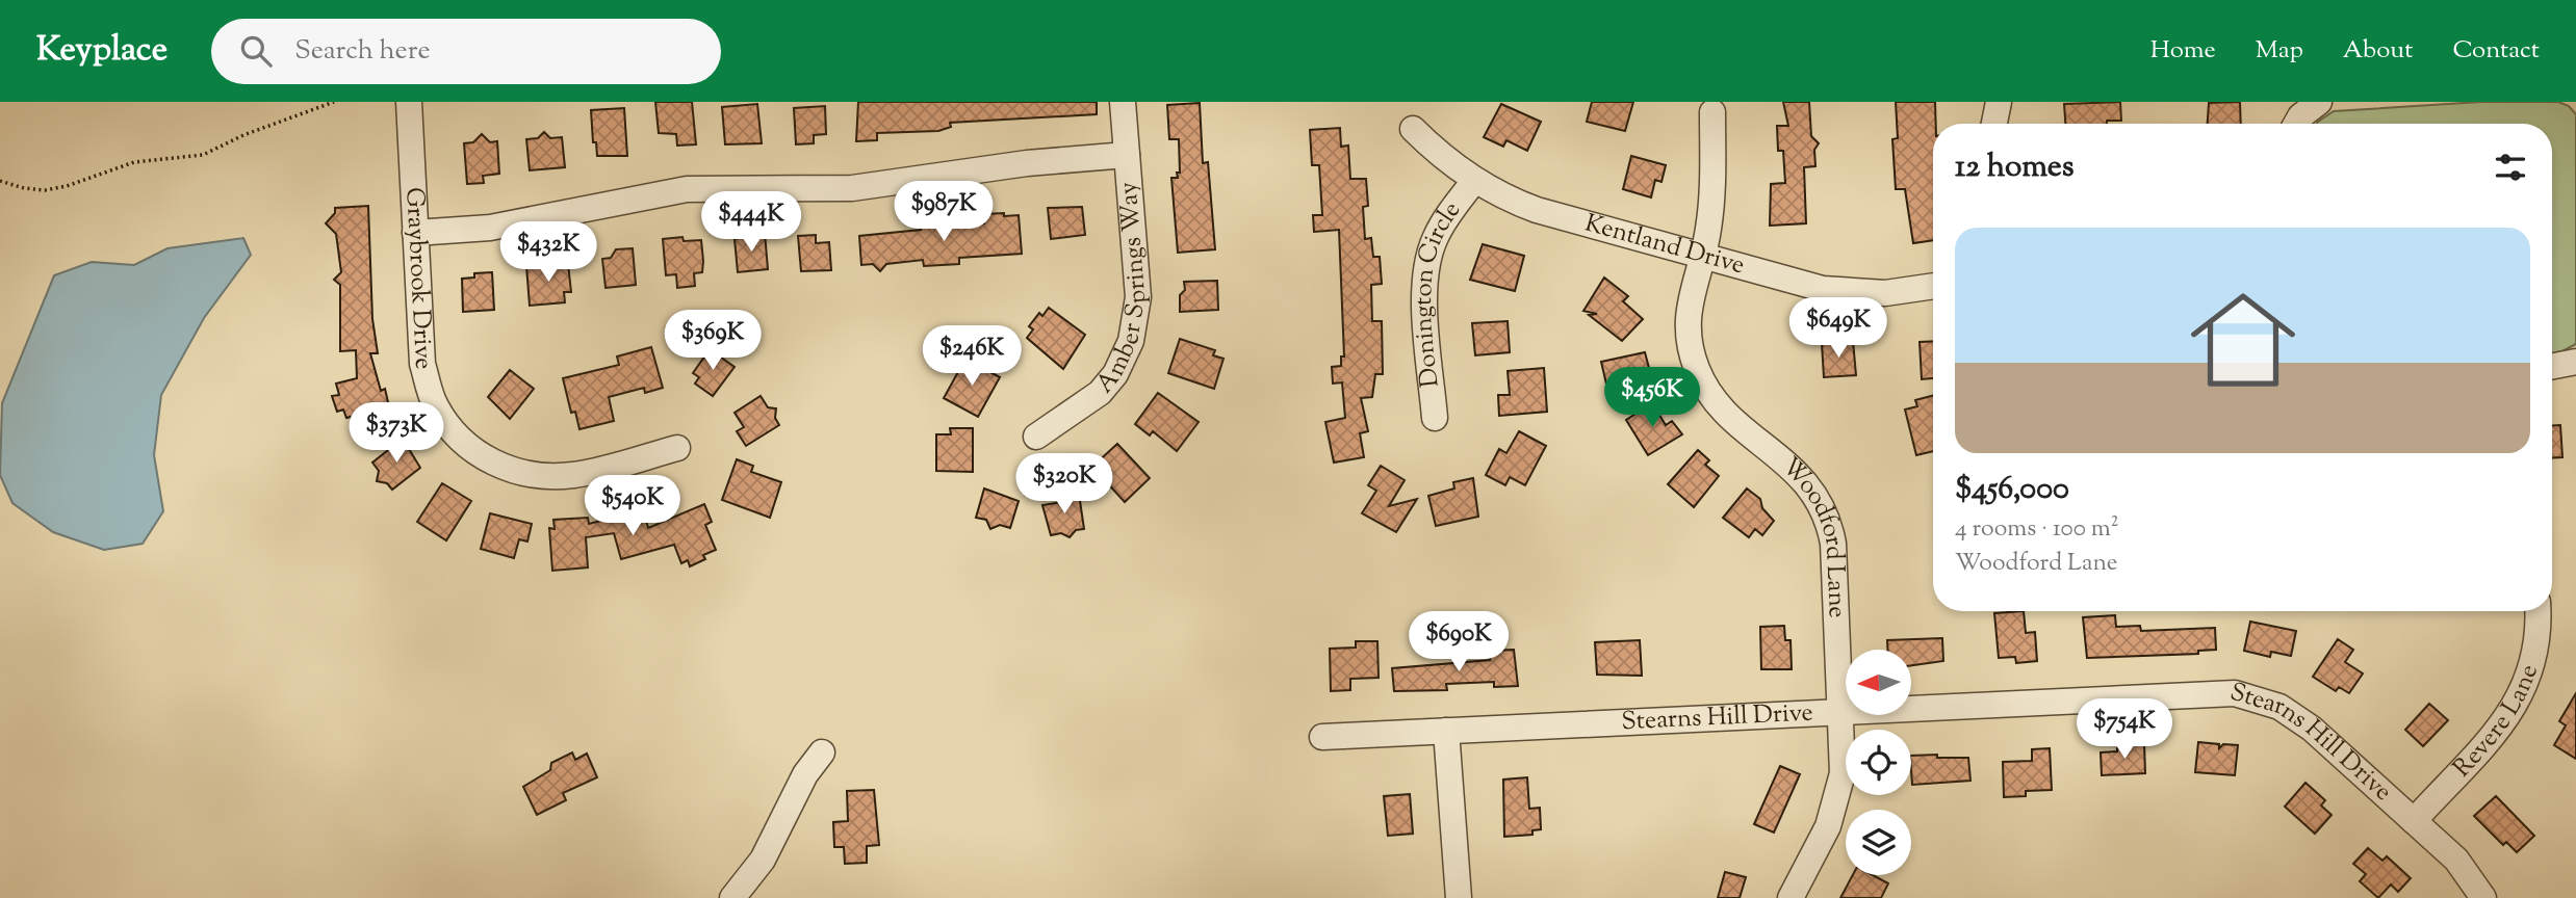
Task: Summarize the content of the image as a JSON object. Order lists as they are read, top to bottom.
{
  "streets": {
    "street": [
      "Kentland Drive",
      "Graybrook Drive",
      "Amber Springs Way",
      "Donington Circle",
      "Woodford Lane",
      "Stearns Hill Drive",
      "Revere Lane"
    ]
  },
  "crossings": [
    ["Kentland Drive", "Donington Circle"],
    ["Kentland Drive", "Woodford Lane"],
    ["Woodford Lane", "Stearns Hill Drive"],
    ["Stearns Hill Drive", "Revere Lane"]
  ],
  "north": "left",
  "page": {
    "header": "Keyplace",
    "search": "Search here",
    "nav": [
      "Home",
      "Map",
      "About",
      "Contact"
    ],
    "heading": "12 homes",
    "price": [
      "$987K",
      "$444K",
      "$432K",
      "$649K",
      "$369K",
      "$246K",
      "$456K",
      "$373K",
      "$320K",
      "$540K",
      "$690K",
      "$754K"
    ],
    "list": [
      {
        "name": "$456,000",
        "note": "4 rooms · 100 m² · Woodford Lane"
      }
    ]
  }
}
